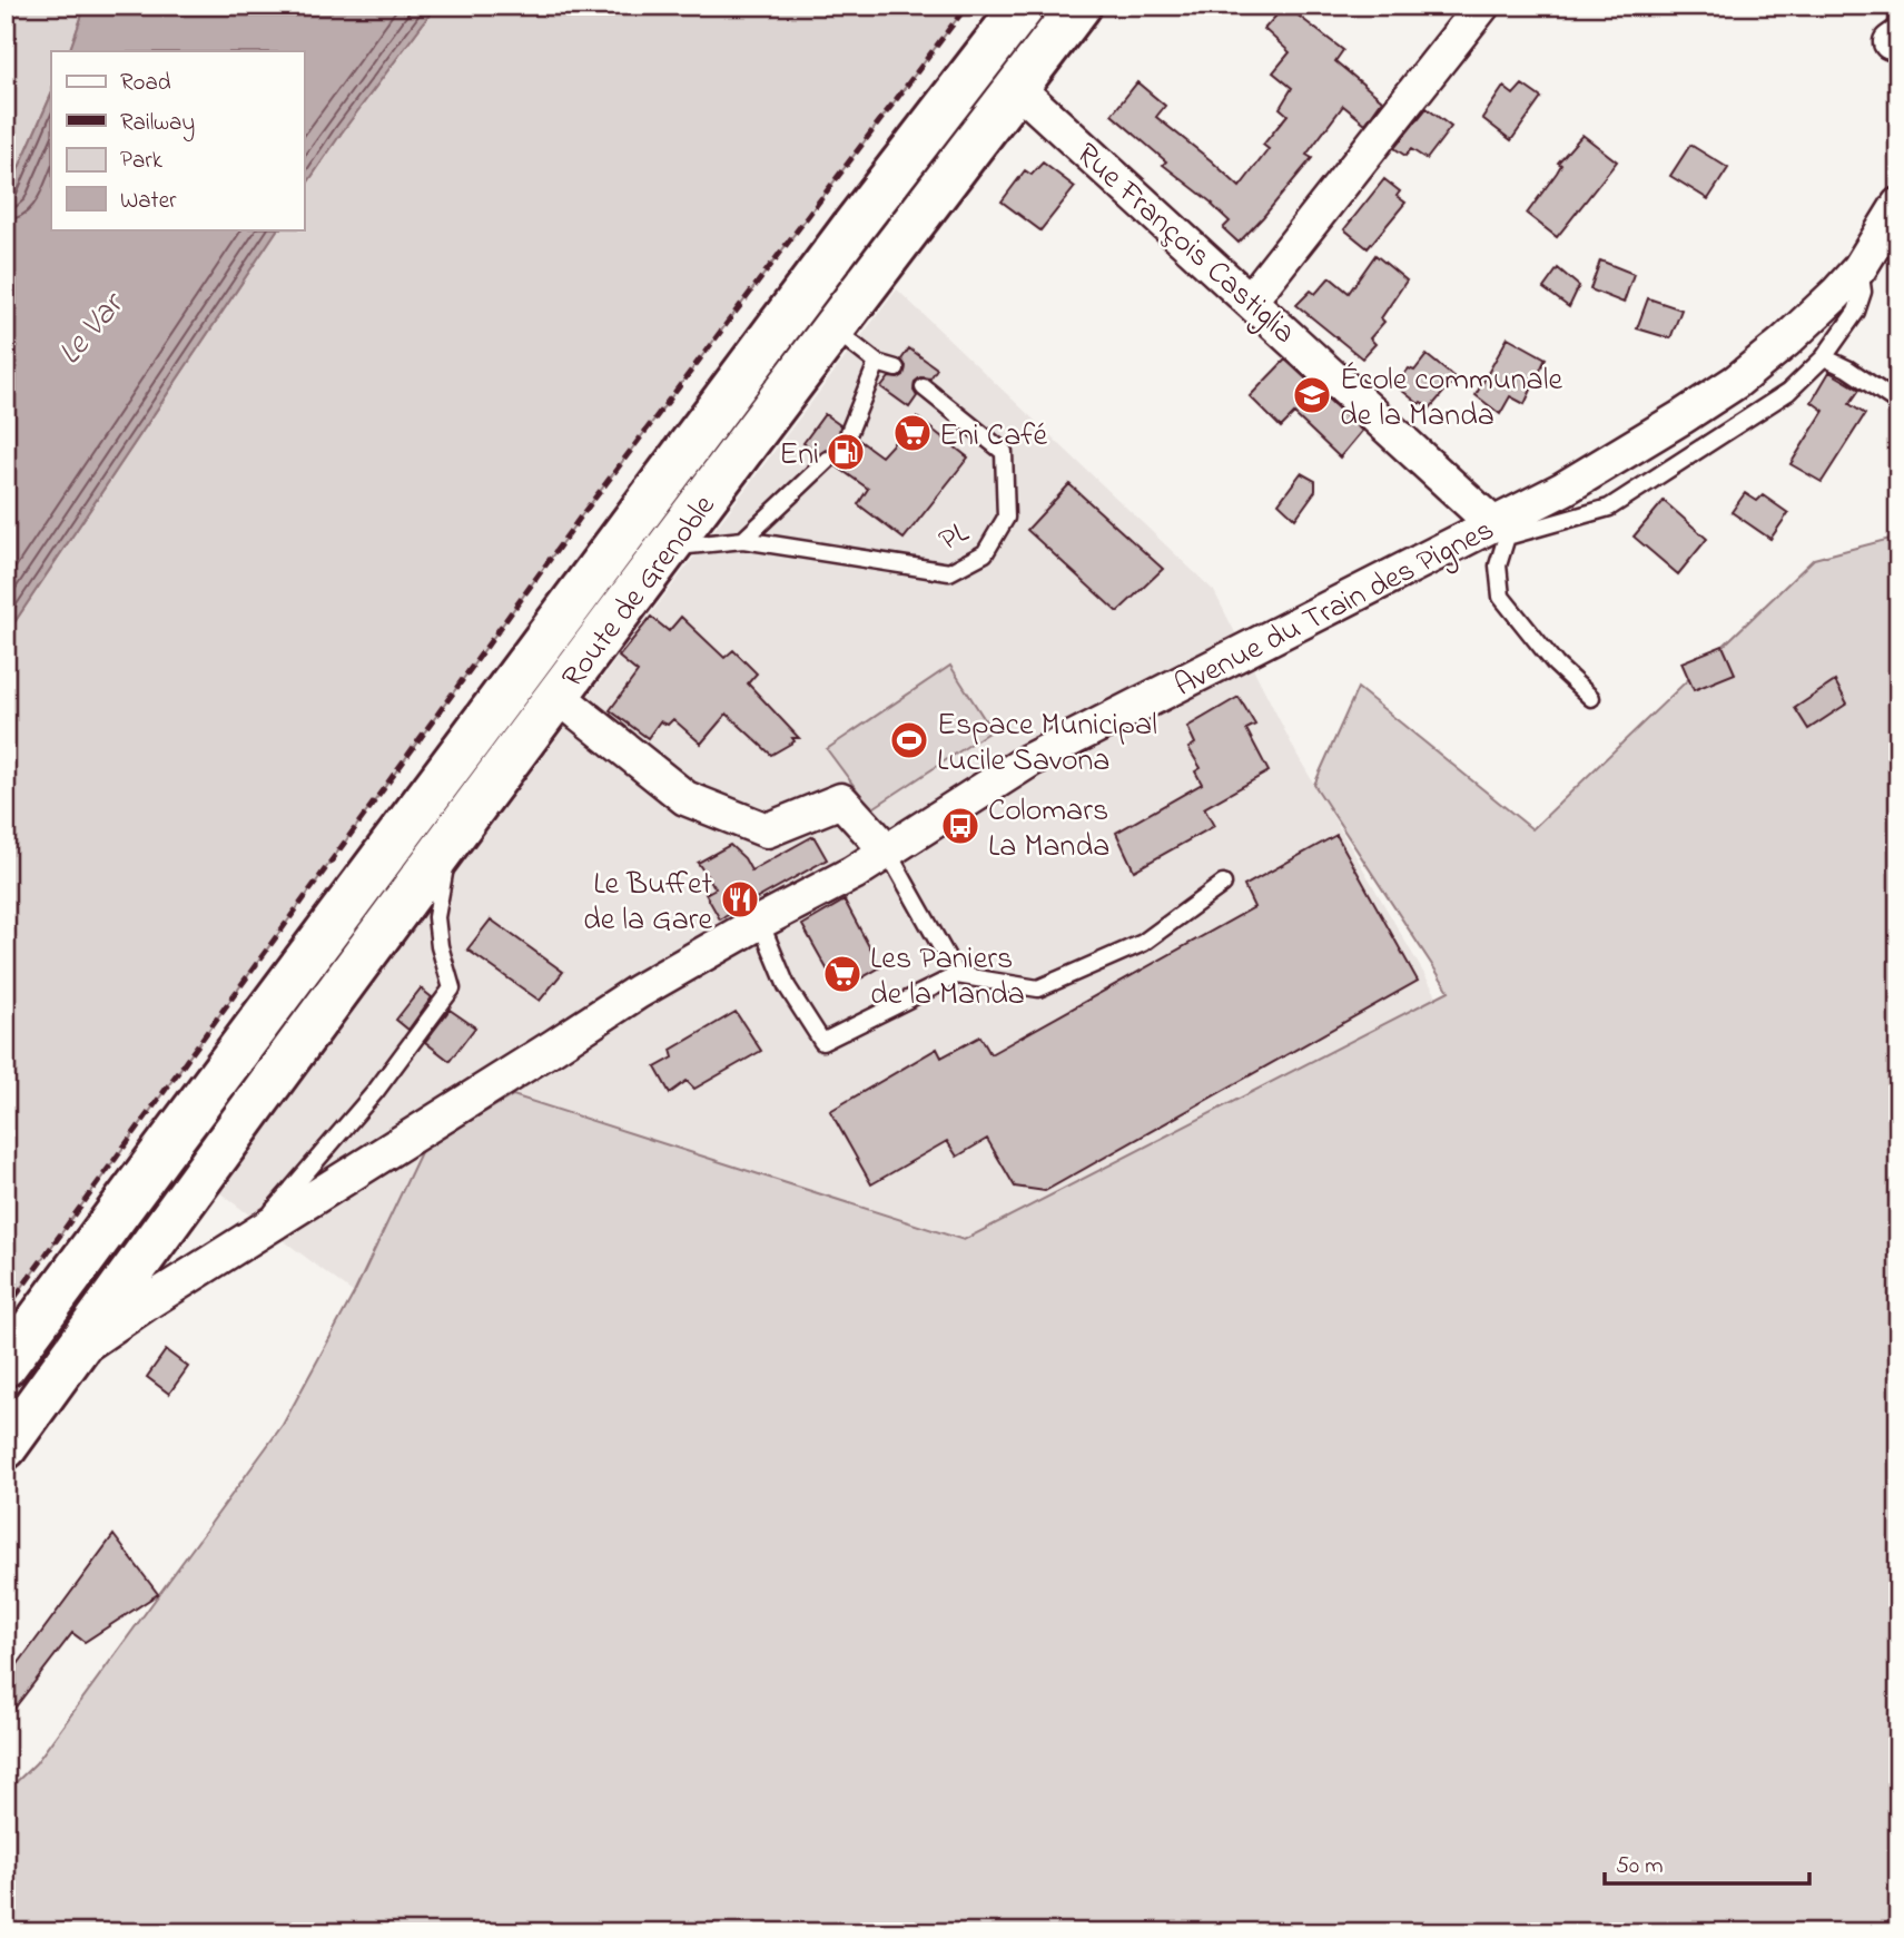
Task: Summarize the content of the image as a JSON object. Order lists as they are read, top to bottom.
{
  "streets": {
    "main road": ["Route de Grenoble"],
    "street": ["Rue François Castiglia", "Avenue du Train des Pignes"],
    "lane": ["PL"]
  },
  "crossings": [
    ["Rue François Castiglia", "Route de Grenoble"],
    ["Rue François Castiglia", "Avenue du Train des Pignes"],
    ["PL", "Route de Grenoble"],
    ["Route de Grenoble", "Avenue du Train des Pignes"]
  ],
  "water": ["Le Var"],
  "places": {
    "school or university": ["École communale de la Manda"],
    "supermarket": ["Eni Café", "Les Paniers de la Manda"],
    "fuel station": ["Eni"],
    "sports": ["Espace Municipal Lucile Savona"],
    "bus stop": ["Colomars La Manda"],
    "restaurant": ["Le Buffet de la Gare"]
  },
  "legend": [
    "Road",
    "Railway",
    "Park",
    "Water"
  ],
  "scale_bar": "50 m"
}
